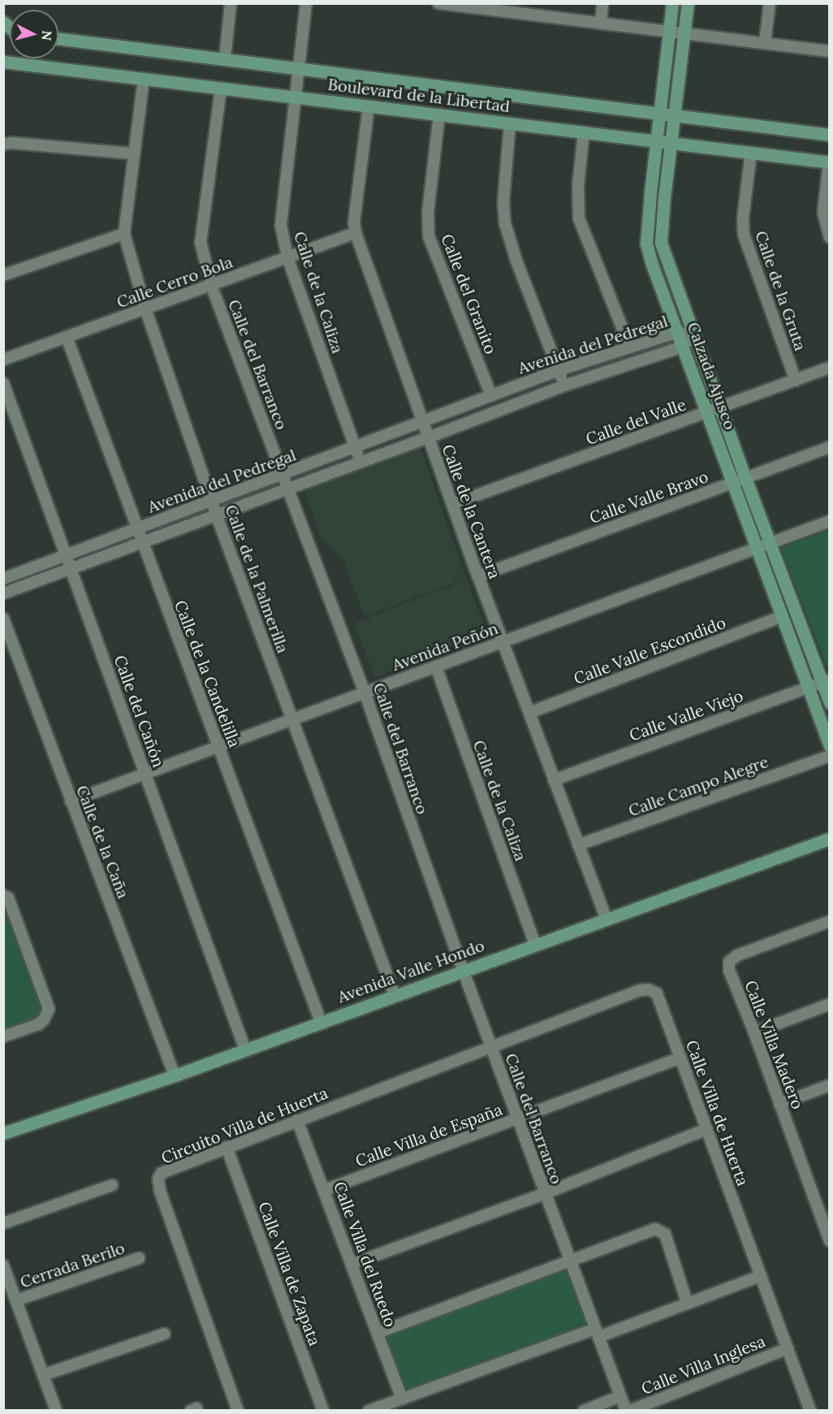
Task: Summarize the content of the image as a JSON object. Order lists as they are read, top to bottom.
{
  "streets": {
    "street": [
      "Boulevard de la Libertad",
      "Calle Cerro Bola",
      "Calle de la Gruta",
      "Calle de la Caliza",
      "Calle del Granito",
      "Avenida del Pedregal",
      "Calle del Barranco",
      "Calzada Ajusco",
      "Calle del Valle",
      "Calle Valle Bravo",
      "Calle de la Cantera",
      "Calle de la Palmerilla",
      "Avenida Peñón",
      "Calle Valle Escondido",
      "Calle de la Candelilla",
      "Calle del Cañón",
      "Calle Valle Viejo",
      "Calle Campo Alegre",
      "Calle de la Caña",
      "Avenida Valle Hondo",
      "Calle Villa Madero",
      "Calle Villa de Huerta",
      "Circuito Villa de Huerta",
      "Calle Villa de España",
      "Calle Villa del Ruedo",
      "Cerrada Berilo",
      "Calle Villa de Zapata",
      "Calle Villa Inglesa"
    ]
  },
  "crossings": [
    ["Boulevard de la Libertad", "Calle de la Gruta"],
    ["Boulevard de la Libertad", "Calle de la Caliza"],
    ["Boulevard de la Libertad", "Calle del Granito"],
    ["Boulevard de la Libertad", "Calle del Barranco"],
    ["Boulevard de la Libertad", "Calzada Ajusco"],
    ["Boulevard de la Libertad", "Calle de la Cantera"],
    ["Boulevard de la Libertad", "Calle de la Palmerilla"],
    ["Calle Cerro Bola", "Calle de la Caliza"],
    ["Calle Cerro Bola", "Calle del Barranco"],
    ["Calle Cerro Bola", "Calle de la Cantera"],
    ["Calle Cerro Bola", "Calle de la Palmerilla"],
    ["Calle Cerro Bola", "Calle de la Candelilla"],
    ["Calle de la Gruta", "Calle del Valle"],
    ["Calle de la Caliza", "Avenida del Pedregal"],
    ["Calle de la Caliza", "Avenida Peñón"],
    ["Calle de la Caliza", "Avenida Valle Hondo"],
    ["Calle del Granito", "Avenida del Pedregal"],
    ["Avenida del Pedregal", "Calle del Barranco"],
    ["Avenida del Pedregal", "Calzada Ajusco"],
    ["Avenida del Pedregal", "Calle de la Cantera"],
    ["Avenida del Pedregal", "Calle de la Palmerilla"],
    ["Avenida del Pedregal", "Calle de la Candelilla"],
    ["Avenida del Pedregal", "Calle del Cañón"],
    ["Calle del Barranco", "Avenida Peñón"],
    ["Calle del Barranco", "Avenida Valle Hondo"],
    ["Calle del Barranco", "Calle Villa de Huerta"],
    ["Calle del Barranco", "Circuito Villa de Huerta"],
    ["Calle del Barranco", "Calle Villa de España"],
    ["Calle del Barranco", "Calle Villa Inglesa"],
    ["Calzada Ajusco", "Calle del Valle"],
    ["Calzada Ajusco", "Calle Valle Bravo"],
    ["Calzada Ajusco", "Avenida Peñón"],
    ["Calzada Ajusco", "Calle Valle Escondido"],
    ["Calzada Ajusco", "Calle Valle Viejo"],
    ["Calle del Valle", "Calle de la Cantera"],
    ["Calle Valle Bravo", "Calle de la Cantera"],
    ["Calle de la Cantera", "Avenida Peñón"],
    ["Calle de la Cantera", "Calle Valle Escondido"],
    ["Calle de la Cantera", "Calle Valle Viejo"],
    ["Calle de la Cantera", "Calle Campo Alegre"],
    ["Calle de la Cantera", "Avenida Valle Hondo"],
    ["Calle de la Palmerilla", "Avenida Peñón"],
    ["Calle de la Palmerilla", "Avenida Valle Hondo"],
    ["Avenida Peñón", "Calle de la Candelilla"],
    ["Avenida Peñón", "Calle del Cañón"],
    ["Avenida Peñón", "Calle de la Caña"],
    ["Calle de la Candelilla", "Avenida Valle Hondo"],
    ["Calle del Cañón", "Avenida Valle Hondo"],
    ["Calle de la Caña", "Avenida Valle Hondo"],
    ["Calle Villa de Huerta", "Circuito Villa de Huerta"],
    ["Calle Villa de Huerta", "Calle Villa de España"],
    ["Calle Villa de Huerta", "Calle Villa Inglesa"],
    ["Circuito Villa de Huerta", "Calle Villa del Ruedo"],
    ["Circuito Villa de Huerta", "Calle Villa de Zapata"],
    ["Calle Villa de España", "Calle Villa del Ruedo"]
  ],
  "north": "right"
}
